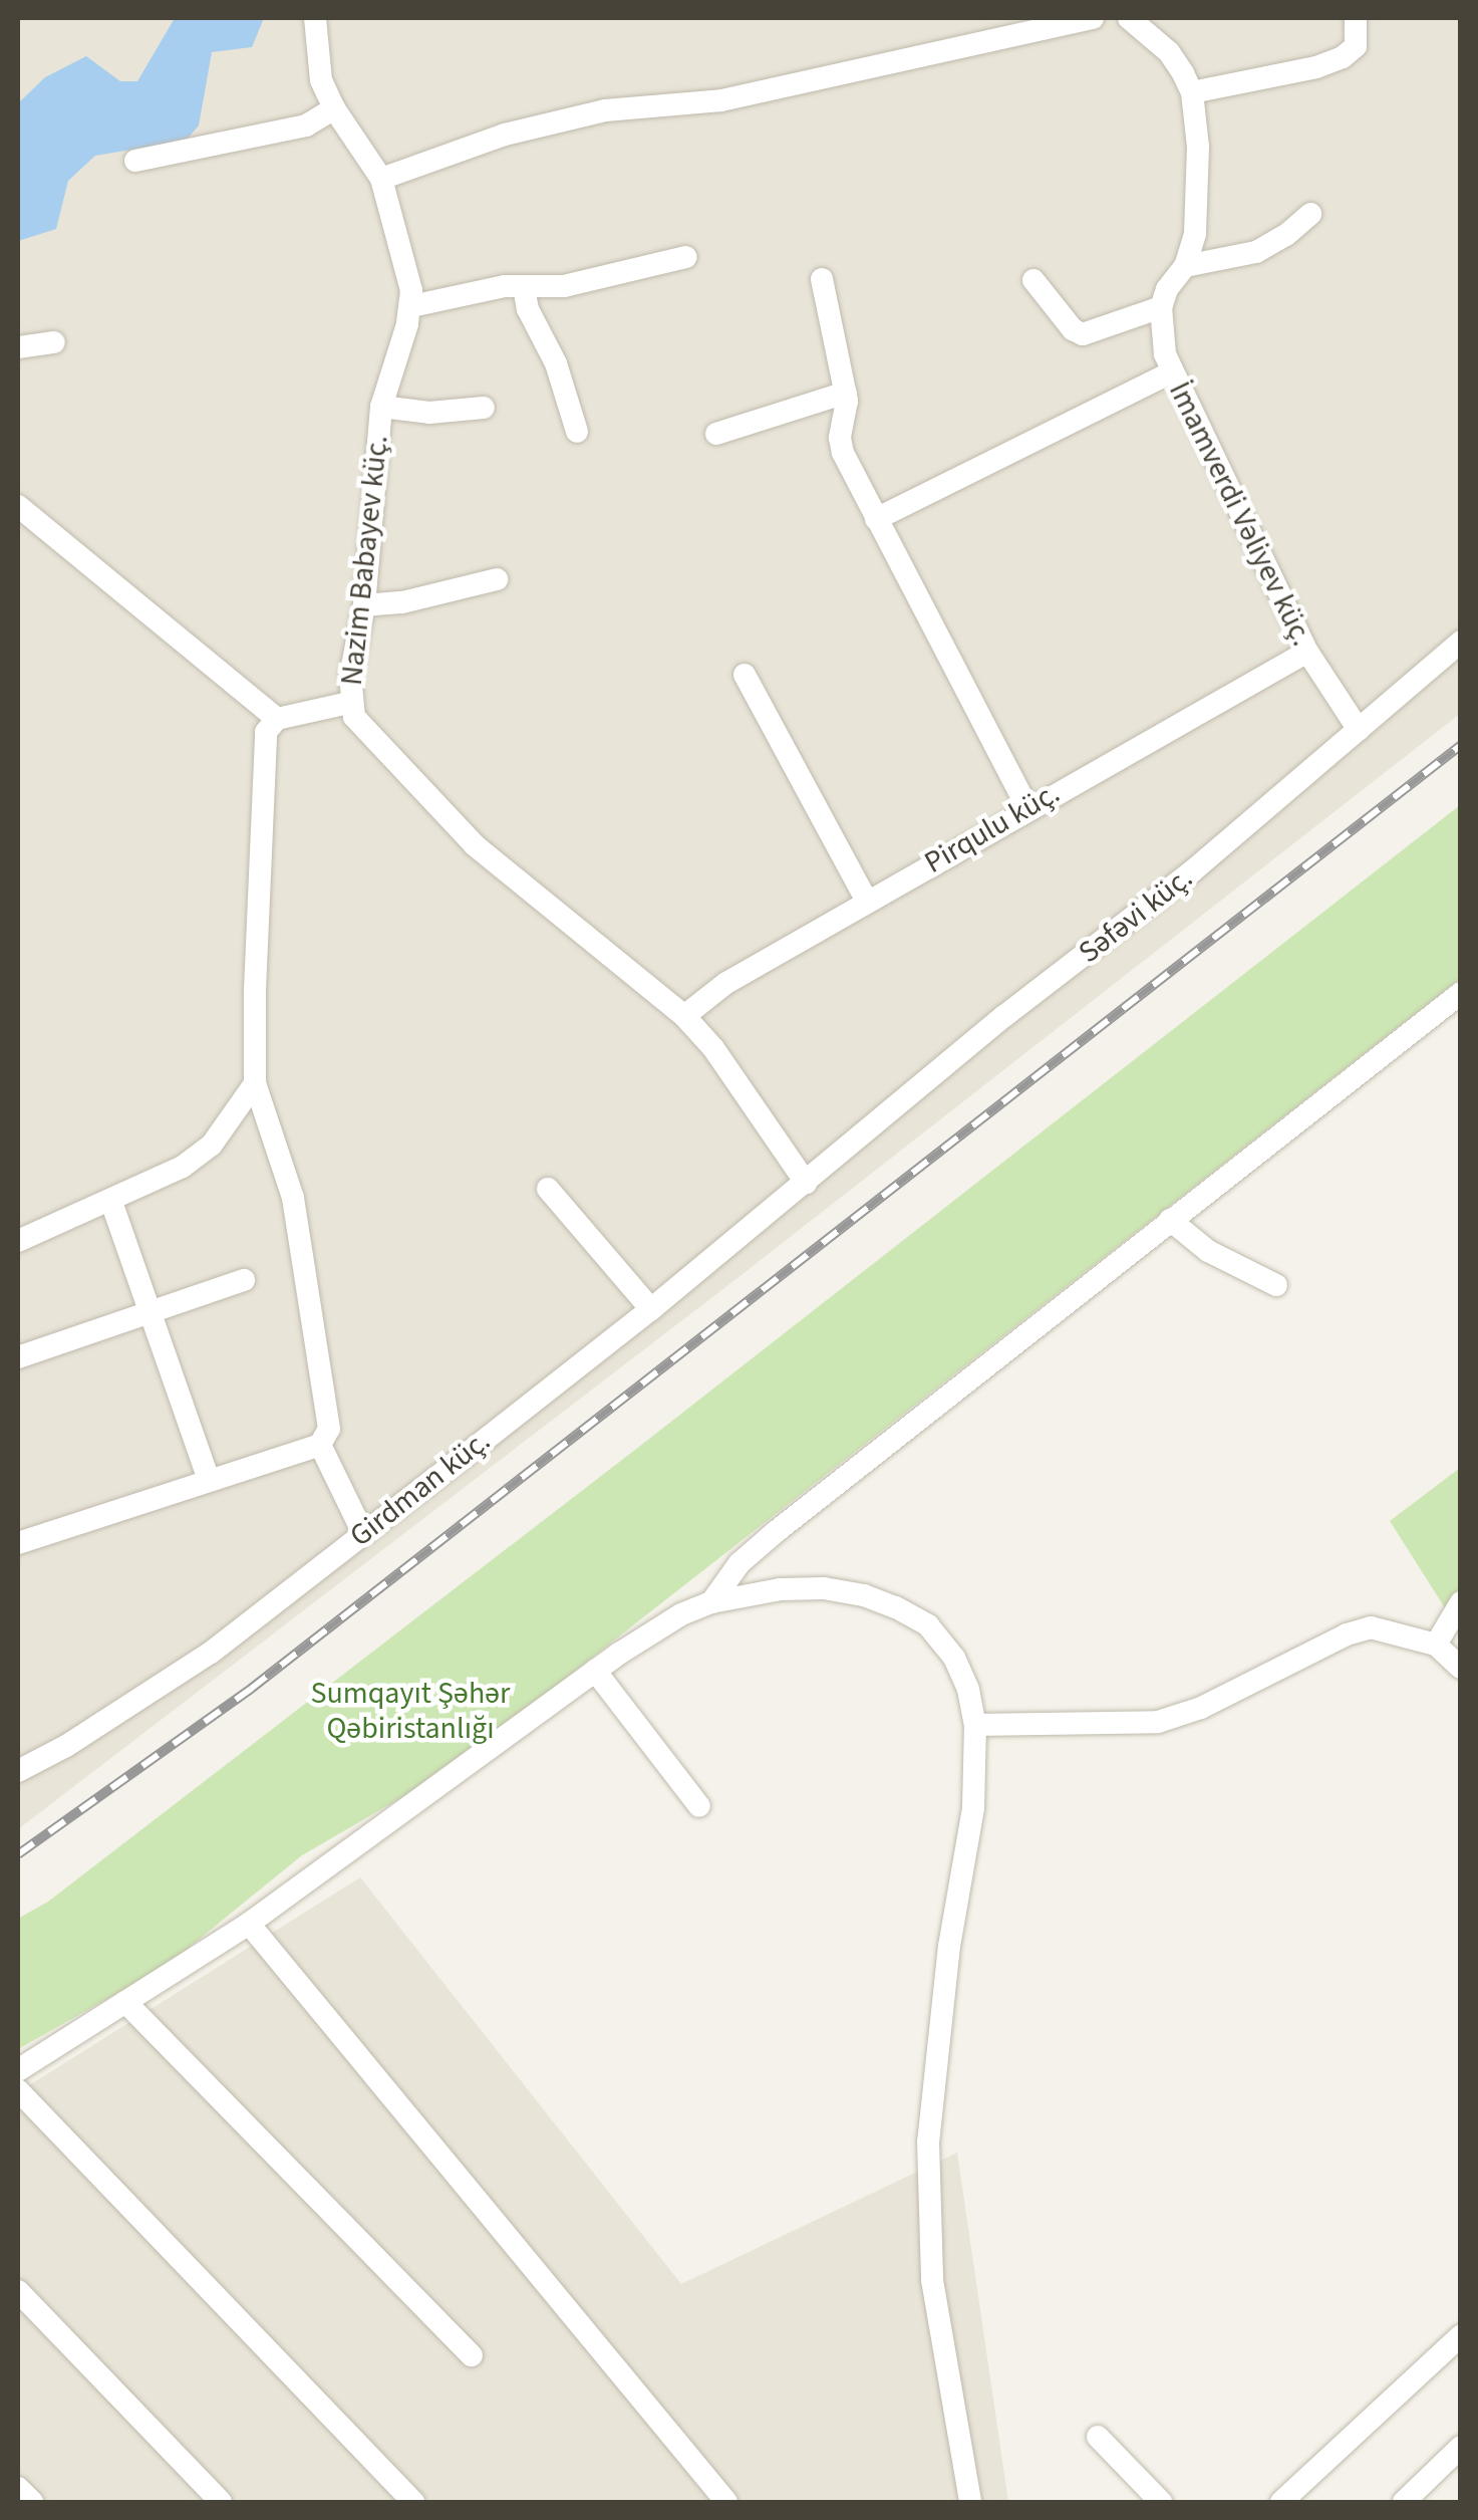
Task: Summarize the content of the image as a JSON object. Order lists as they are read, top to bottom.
{
  "streets": {
    "street": [
      "İmamverdi Vəliyev küç.",
      "Nazim Babayev küç.",
      "Pirqulu küç.",
      "Səfəvi küç.",
      "Girdman küç."
    ]
  },
  "crossings": [
    ["İmamverdi Vəliyev küç.", "Pirqulu küç."],
    ["İmamverdi Vəliyev küç.", "Səfəvi küç."],
    ["Nazim Babayev küç.", "Pirqulu küç."],
    ["Nazim Babayev küç.", "Səfəvi küç."],
    ["Nazim Babayev küç.", "Girdman küç."],
    ["Səfəvi küç.", "Girdman küç."]
  ],
  "parks": ["Sumqayıt Şəhər Qəbiristanlığı"]
}
